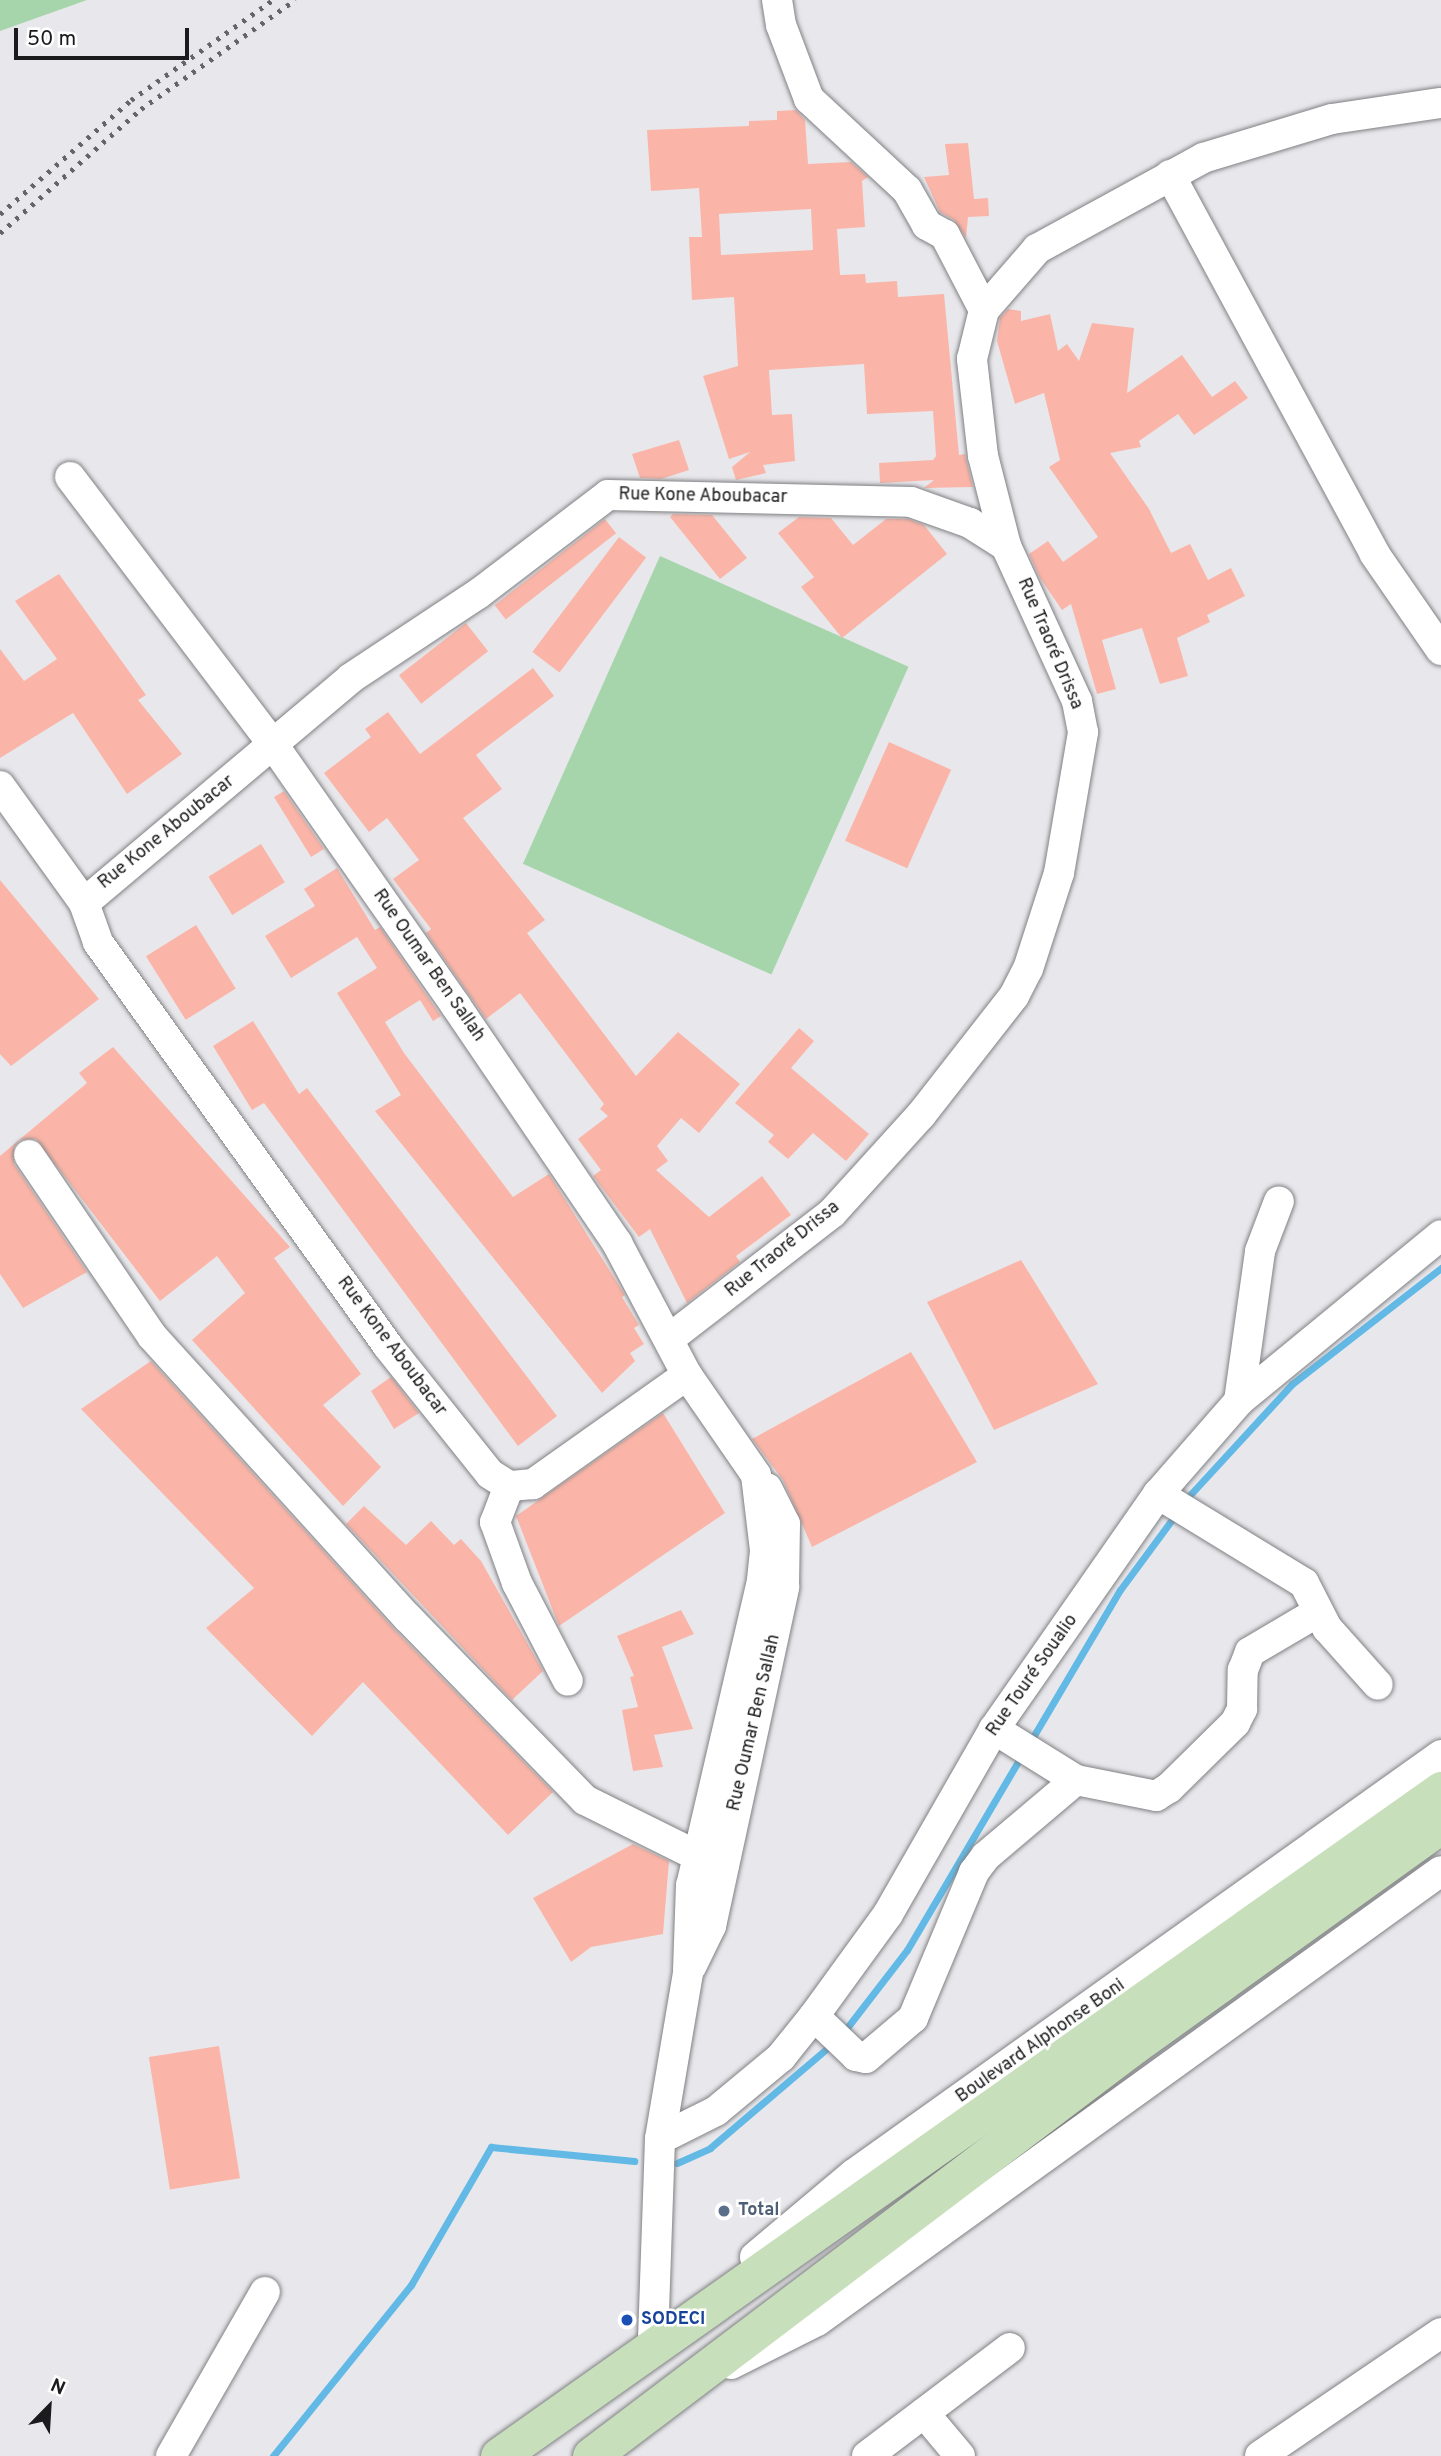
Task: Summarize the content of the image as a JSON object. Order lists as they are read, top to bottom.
{
  "streets": {
    "main road": ["Boulevard Alphonse Boni"],
    "street": [
      "Rue Kone Aboubacar",
      "Rue Traoré Drissa",
      "Rue Oumar Ben Sallah",
      "Rue Touré Soualio"
    ]
  },
  "crossings": [
    ["Rue Kone Aboubacar", "Rue Traoré Drissa"],
    ["Rue Kone Aboubacar", "Rue Oumar Ben Sallah"],
    ["Rue Traoré Drissa", "Rue Oumar Ben Sallah"],
    ["Rue Oumar Ben Sallah", "Rue Touré Soualio"],
    ["Rue Oumar Ben Sallah", "Boulevard Alphonse Boni"]
  ],
  "places": ["Total", "SODECI"],
  "scale_bar": "50 m",
  "north": "top right"
}
